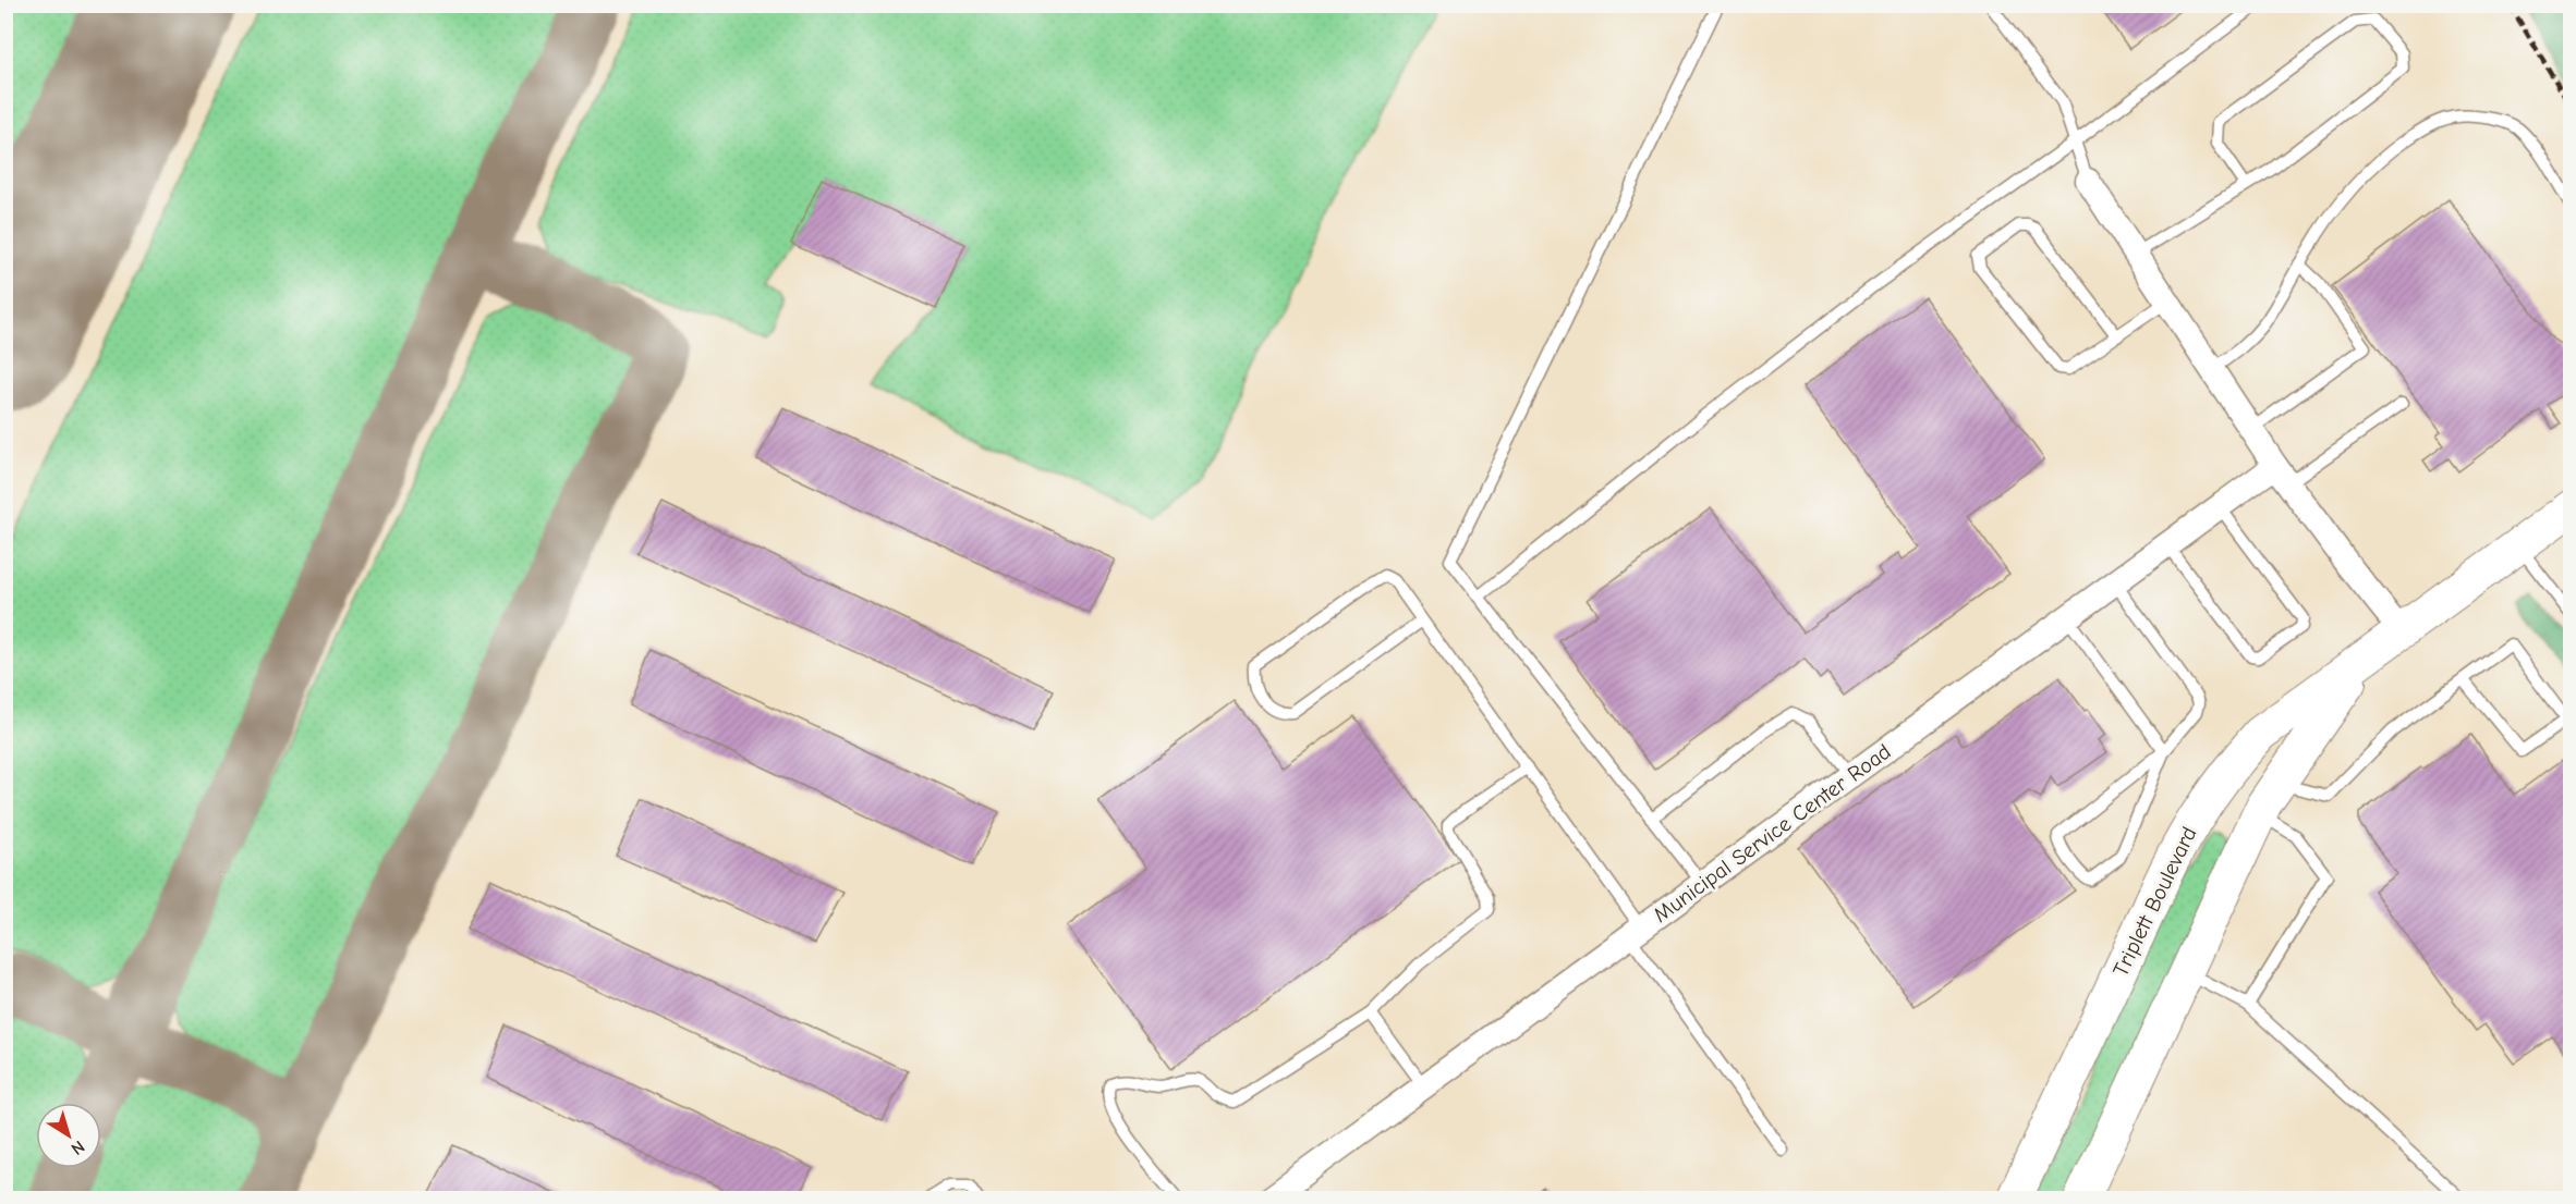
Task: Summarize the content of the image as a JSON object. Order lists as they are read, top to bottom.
{
  "streets": {
    "main road": ["Triplett Boulevard"],
    "street": ["Municipal Service Center Road"]
  },
  "north": "bottom right"
}
